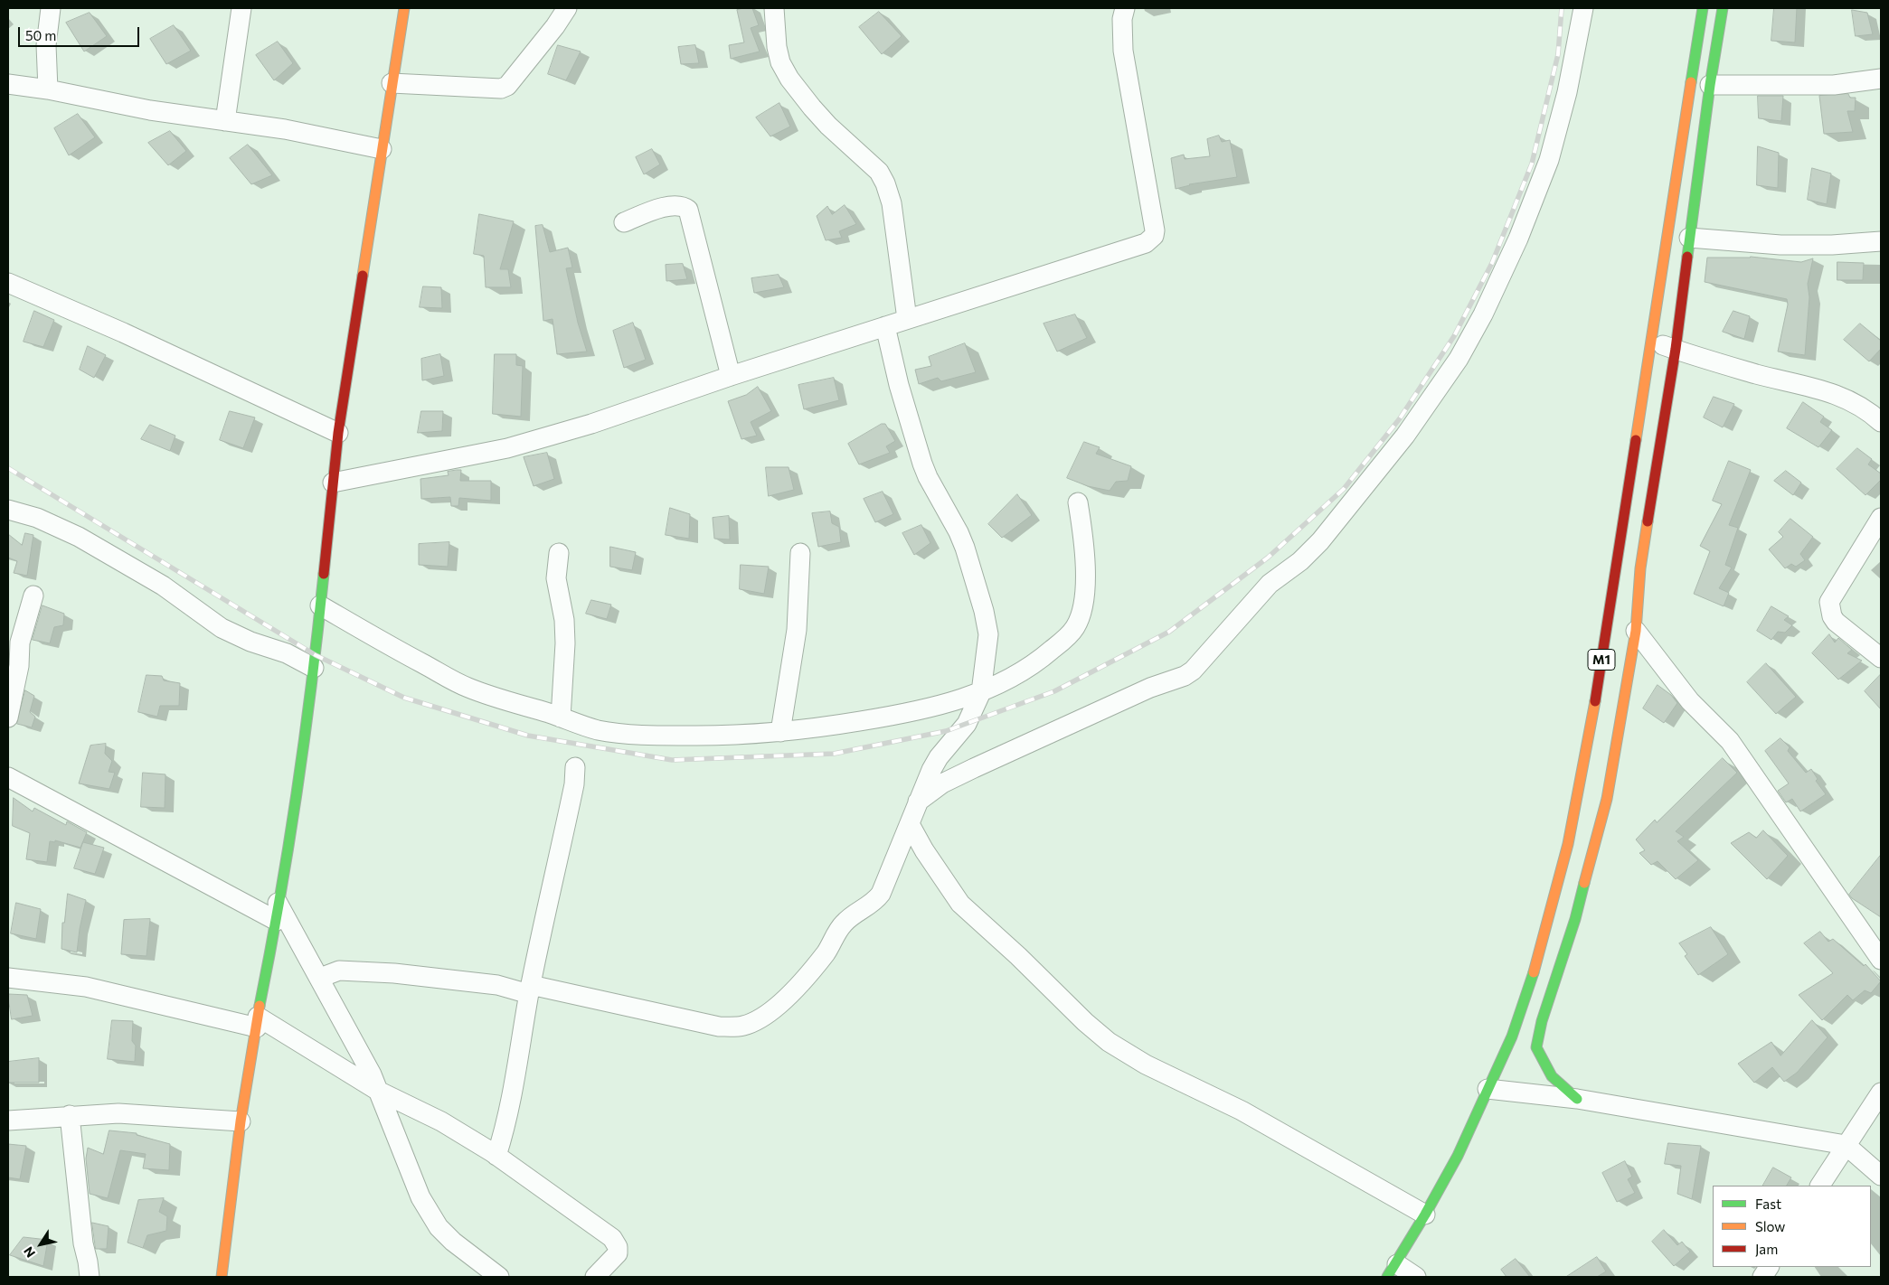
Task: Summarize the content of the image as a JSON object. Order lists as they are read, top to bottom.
{
  "streets": {
    "street": ["M1"]
  },
  "legend": ["Fast", "Slow", "Jam"],
  "scale_bar": "50 m",
  "north": "bottom left"
}
